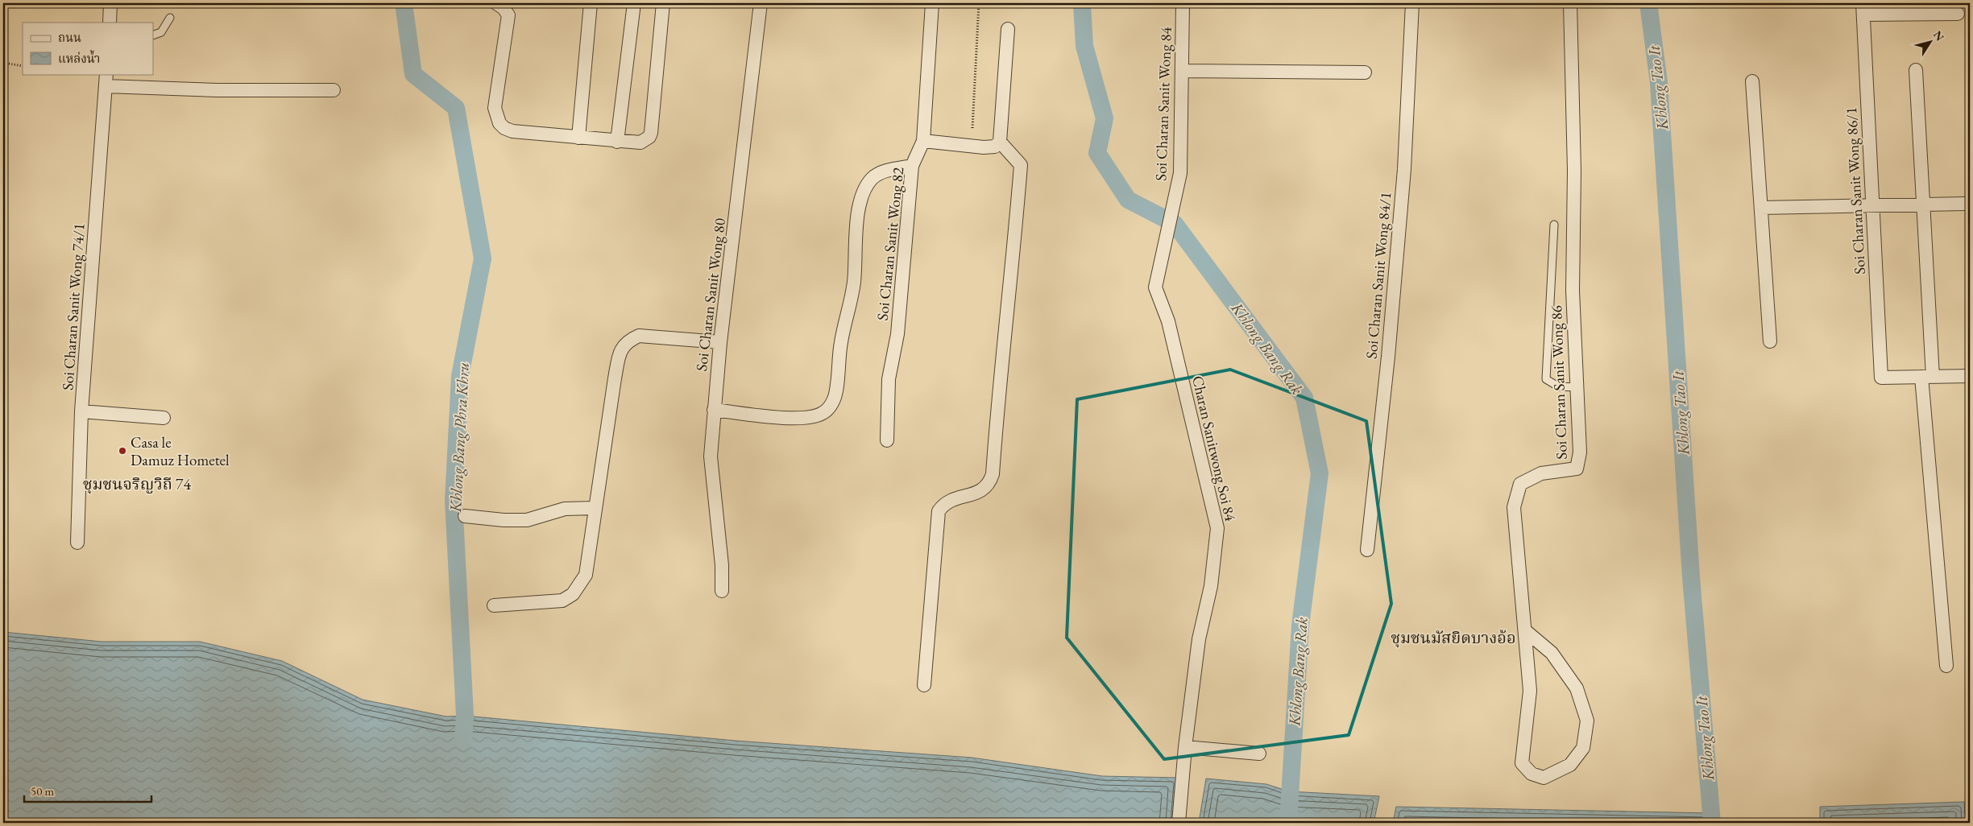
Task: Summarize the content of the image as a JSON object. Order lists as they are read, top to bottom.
{
  "streets": {
    "street": [
      "Soi Charan Sanit Wong 84",
      "Soi Charan Sanit Wong 86/1",
      "Soi Charan Sanit Wong 82",
      "Soi Charan Sanit Wong 84/1",
      "Soi Charan Sanit Wong 80",
      "Soi Charan Sanit Wong 74/1",
      "Soi Charan Sanit Wong 86",
      "Charan Sanitwong Soi 84"
    ]
  },
  "crossings": [
    ["Soi Charan Sanit Wong 84", "Charan Sanitwong Soi 84"]
  ],
  "districts": ["ชุมชนจริญวิถี 74", "ชุมชนมัสยิดบางอ้อ"],
  "water": ["Khlong Tao It", "Khlong Bang Rak", "Khlong Bang Phra Khru"],
  "places": ["Casa le Damuz Hometel"],
  "legend": ["ถนน", "แหล่งน้ำ"],
  "scale_bar": "50 m",
  "north": "top right"
}
